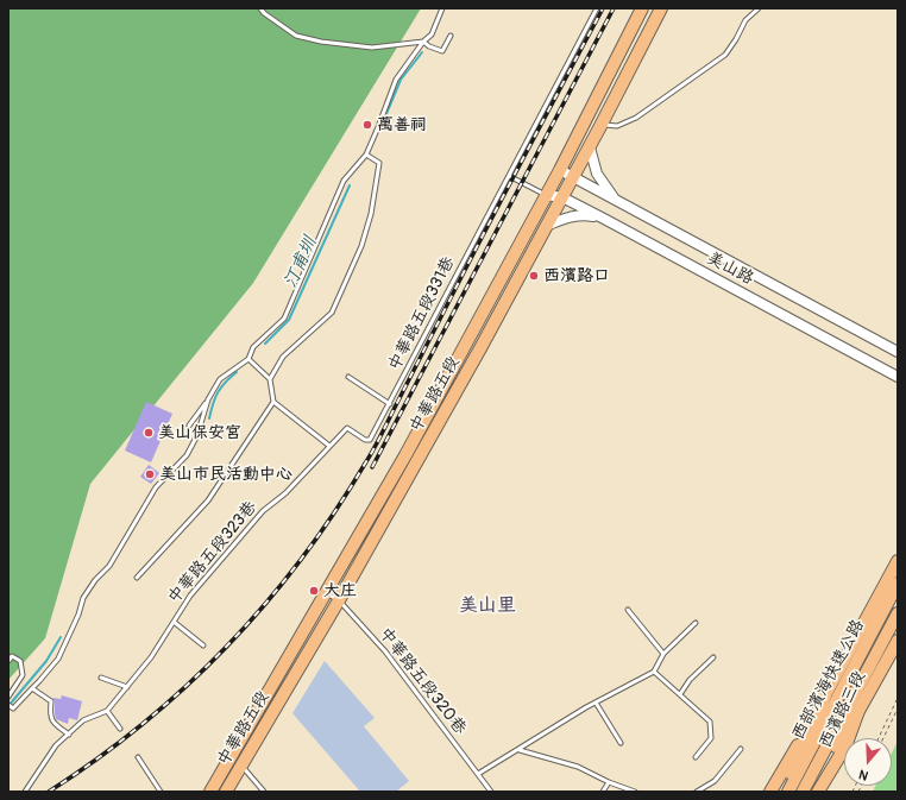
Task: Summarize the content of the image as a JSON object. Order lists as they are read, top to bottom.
{
  "streets": {
    "main road": ["中華路五段", "西部濱海快速公路", "西濱路三段"],
    "street": ["美山路"],
    "lane": ["中華路五段331巷", "中華路五段323巷", "中華路五段320巷"]
  },
  "crossings": [
    ["美山路", "中華路五段"],
    ["中華路五段331巷", "中華路五段323巷"],
    ["中華路五段", "中華路五段320巷"]
  ],
  "districts": ["美山里"],
  "water": ["汀甫圳"],
  "places": [
    "萬善祠",
    "西濱路口",
    "美山保安宮",
    "美山市民活動中心",
    "大庄"
  ],
  "north": "bottom"
}
